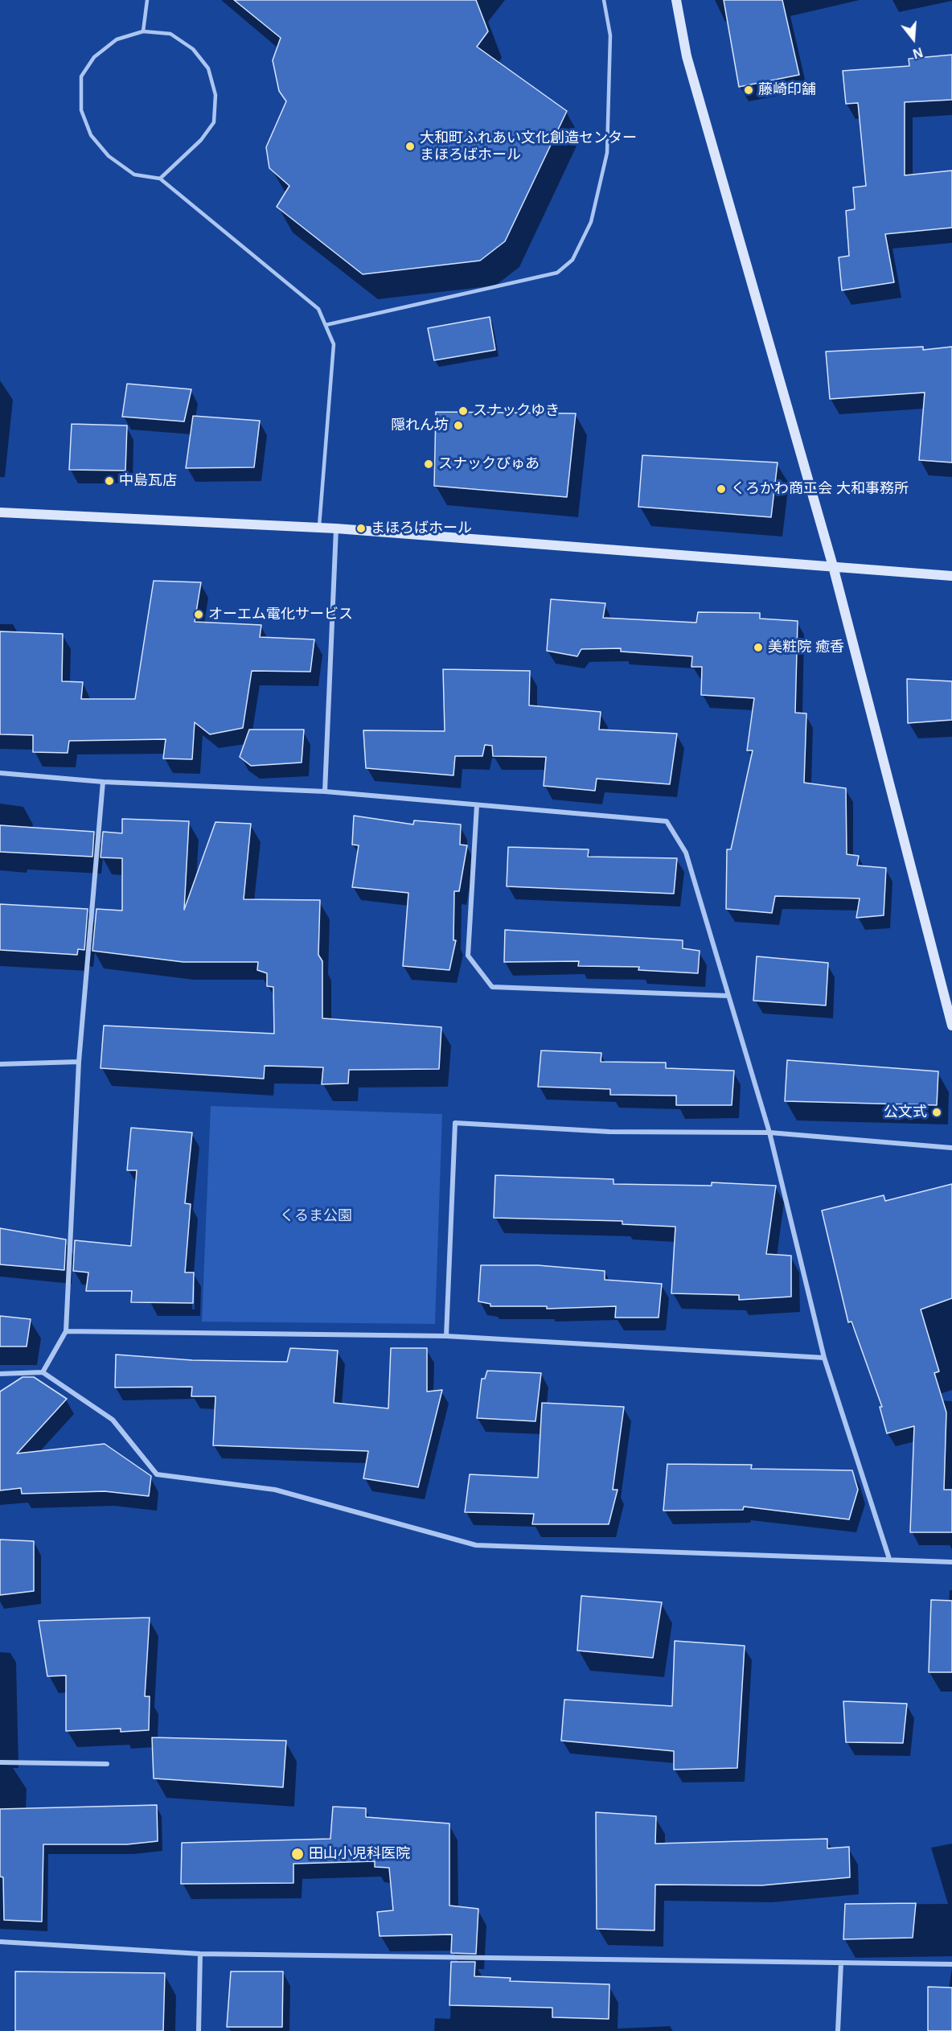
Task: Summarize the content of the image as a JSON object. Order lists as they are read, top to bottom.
{
  "parks": ["くるま公園"],
  "places": [
    "藤崎印舗",
    "大和町ふれあい文化創造センター まほろばホール",
    "スナックゆき",
    "隠れん坊",
    "スナックぴゅあ",
    "中島瓦店",
    "くろかわ商工会 大和事務所",
    "まほろばホール",
    "オーエム電化サービス",
    "美粧院 癒香",
    "公文式",
    "田山小児科医院"
  ],
  "north": "bottom"
}
